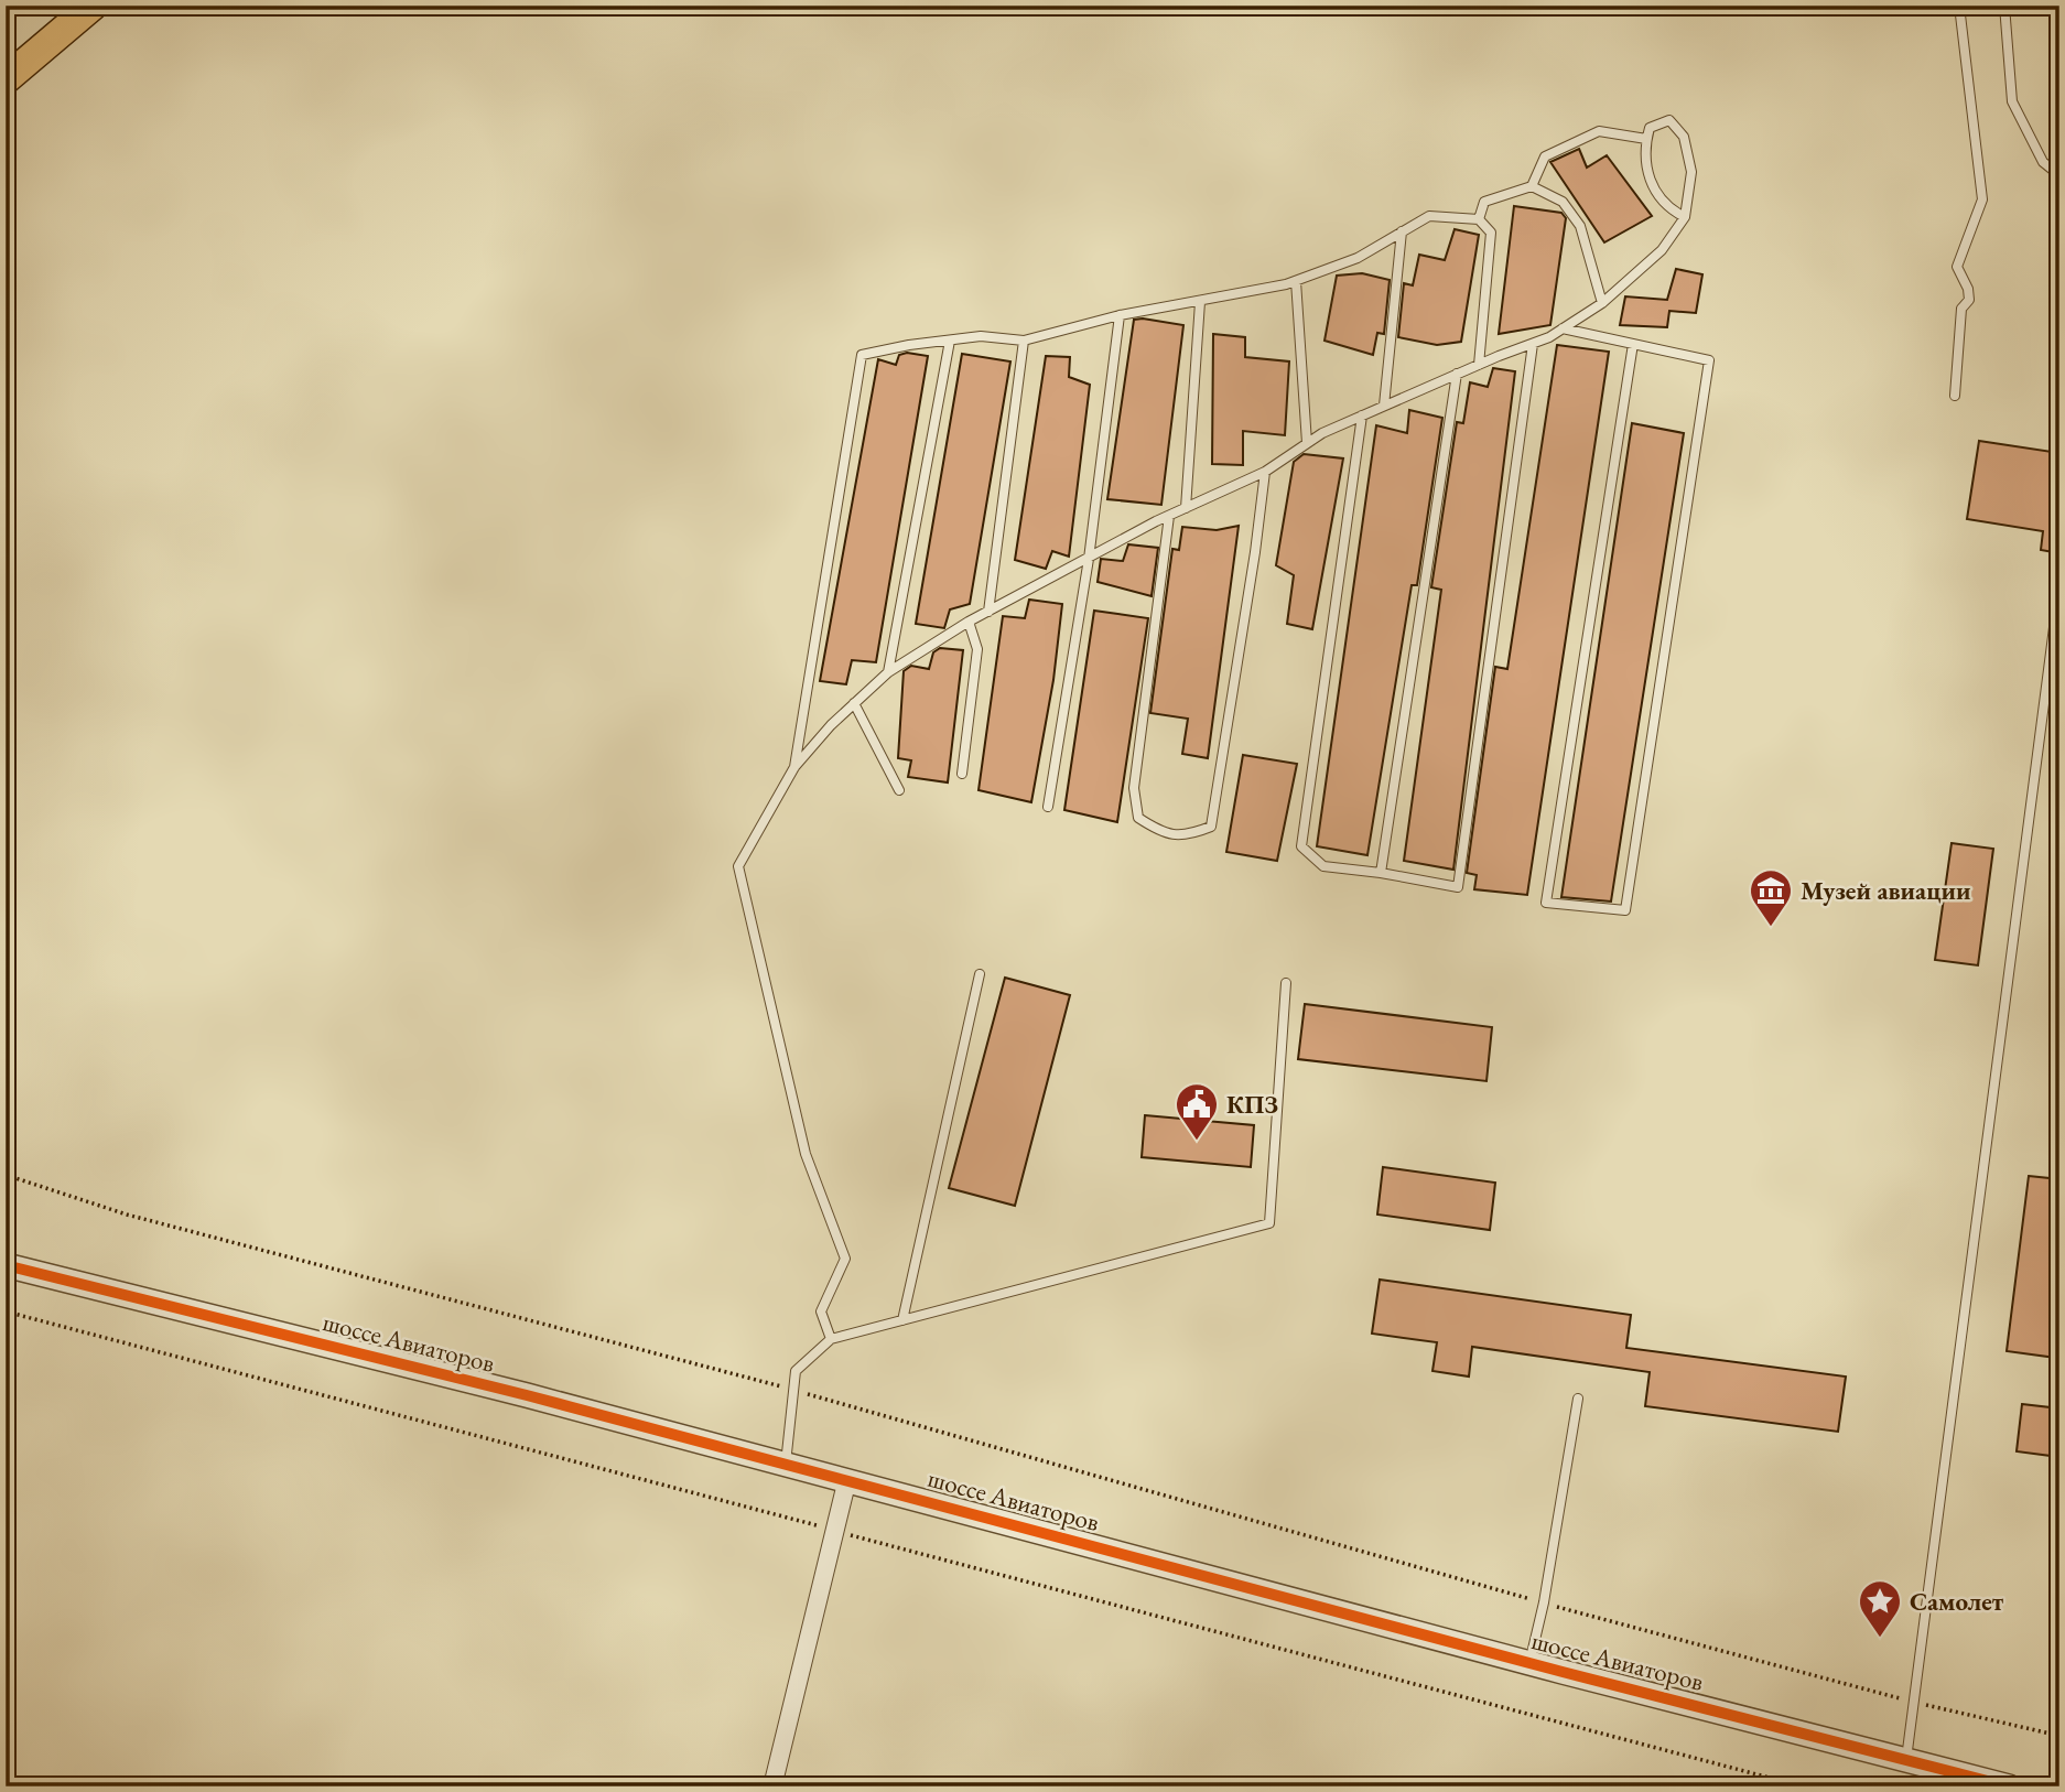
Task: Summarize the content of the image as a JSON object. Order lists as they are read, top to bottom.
{
  "streets": {
    "street": ["шоссе Авиаторов"]
  },
  "places": {
    "museum": ["Музей авиации"],
    "public building": ["КПЗ"],
    "place": ["Самолет"]
  }
}
